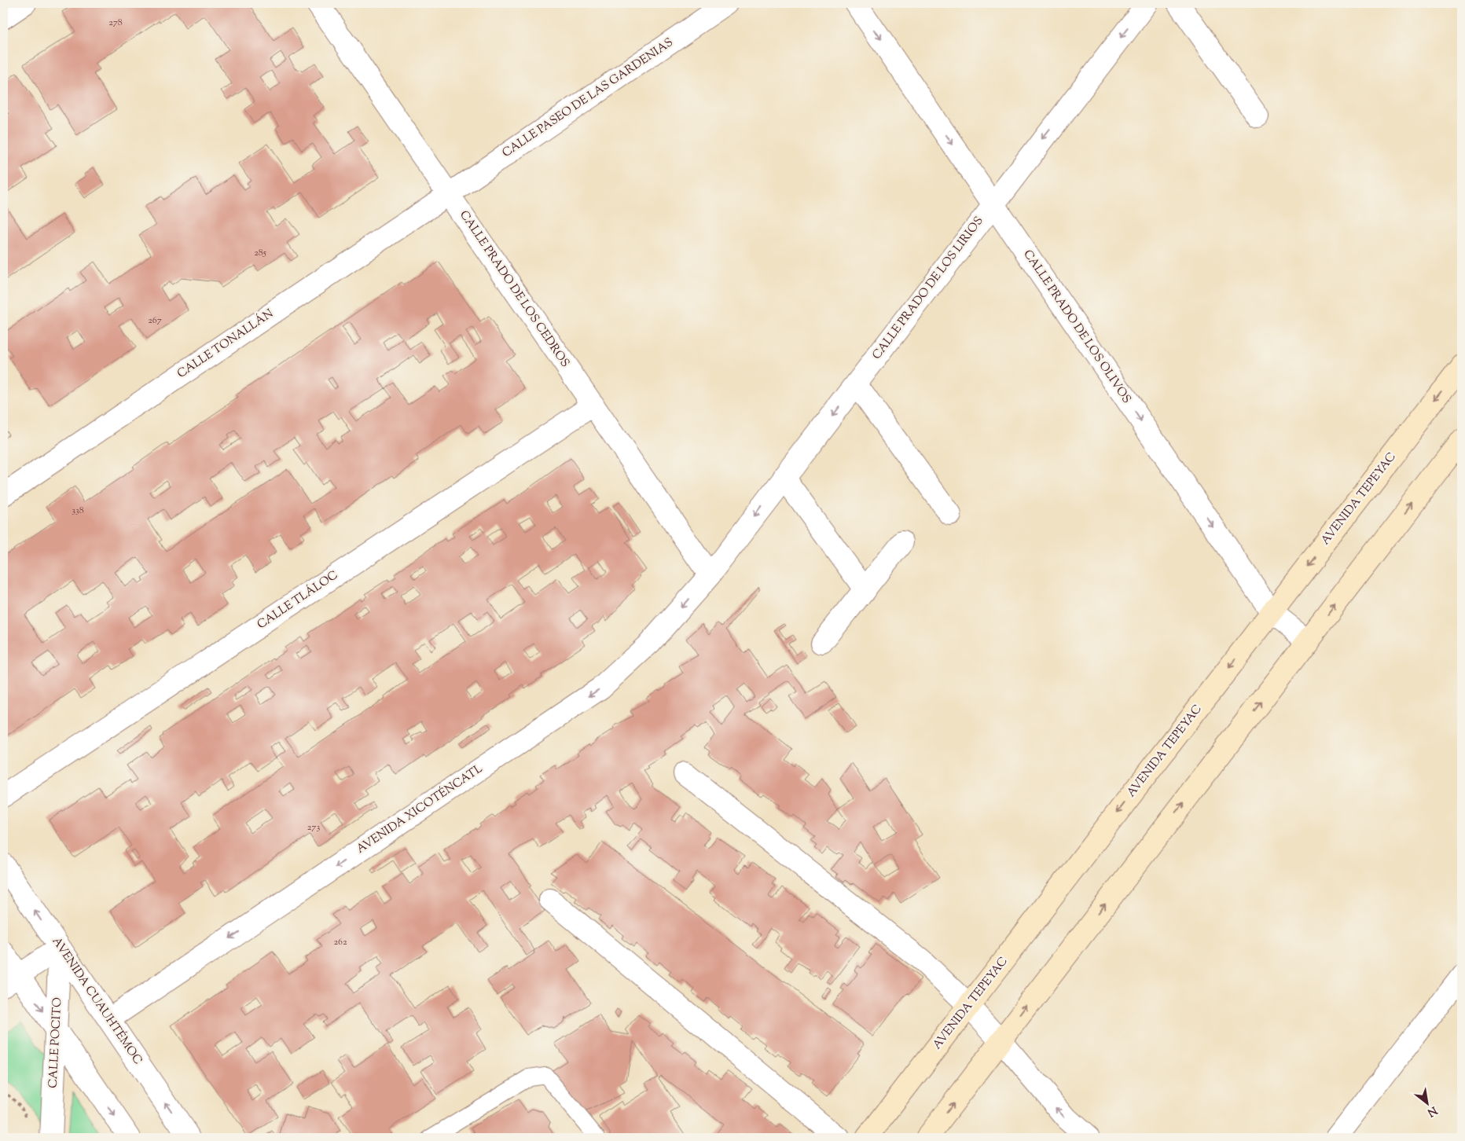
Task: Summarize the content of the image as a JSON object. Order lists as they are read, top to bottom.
{
  "streets": {
    "street": [
      "CALLE PASEO DE LAS GARDENIAS",
      "CALLE PRADO DE LOS LIRIOS",
      "CALLE PRADO DE LOS CEDROS",
      "CALLE PRADO DE LOS OLIVOS",
      "CALLE TONALLÁN",
      "AVENIDA TEPEYAC",
      "CALLE TLÁLOC",
      "AVENIDA XICOTÉNCATL",
      "AVENIDA CUAUHTÉMOC",
      "CALLE POCITO"
    ]
  },
  "crossings": [
    ["CALLE PASEO DE LAS GARDENIAS", "CALLE PRADO DE LOS CEDROS"],
    ["CALLE PASEO DE LAS GARDENIAS", "CALLE TONALLÁN"],
    ["CALLE PRADO DE LOS LIRIOS", "CALLE PRADO DE LOS CEDROS"],
    ["CALLE PRADO DE LOS LIRIOS", "CALLE PRADO DE LOS OLIVOS"],
    ["CALLE PRADO DE LOS LIRIOS", "AVENIDA XICOTÉNCATL"],
    ["CALLE PRADO DE LOS CEDROS", "CALLE TONALLÁN"],
    ["CALLE PRADO DE LOS CEDROS", "CALLE TLÁLOC"],
    ["CALLE PRADO DE LOS CEDROS", "AVENIDA XICOTÉNCATL"],
    ["CALLE PRADO DE LOS OLIVOS", "AVENIDA TEPEYAC"],
    ["AVENIDA XICOTÉNCATL", "AVENIDA CUAUHTÉMOC"],
    ["AVENIDA CUAUHTÉMOC", "CALLE POCITO"]
  ],
  "one_way": ["CALLE PRADO DE LOS LIRIOS", "CALLE PRADO DE LOS OLIVOS", "AVENIDA XICOTÉNCATL"],
  "house_numbers": [
    "278",
    "285",
    "267",
    "338",
    "273",
    "262"
  ],
  "north": "bottom right"
}
